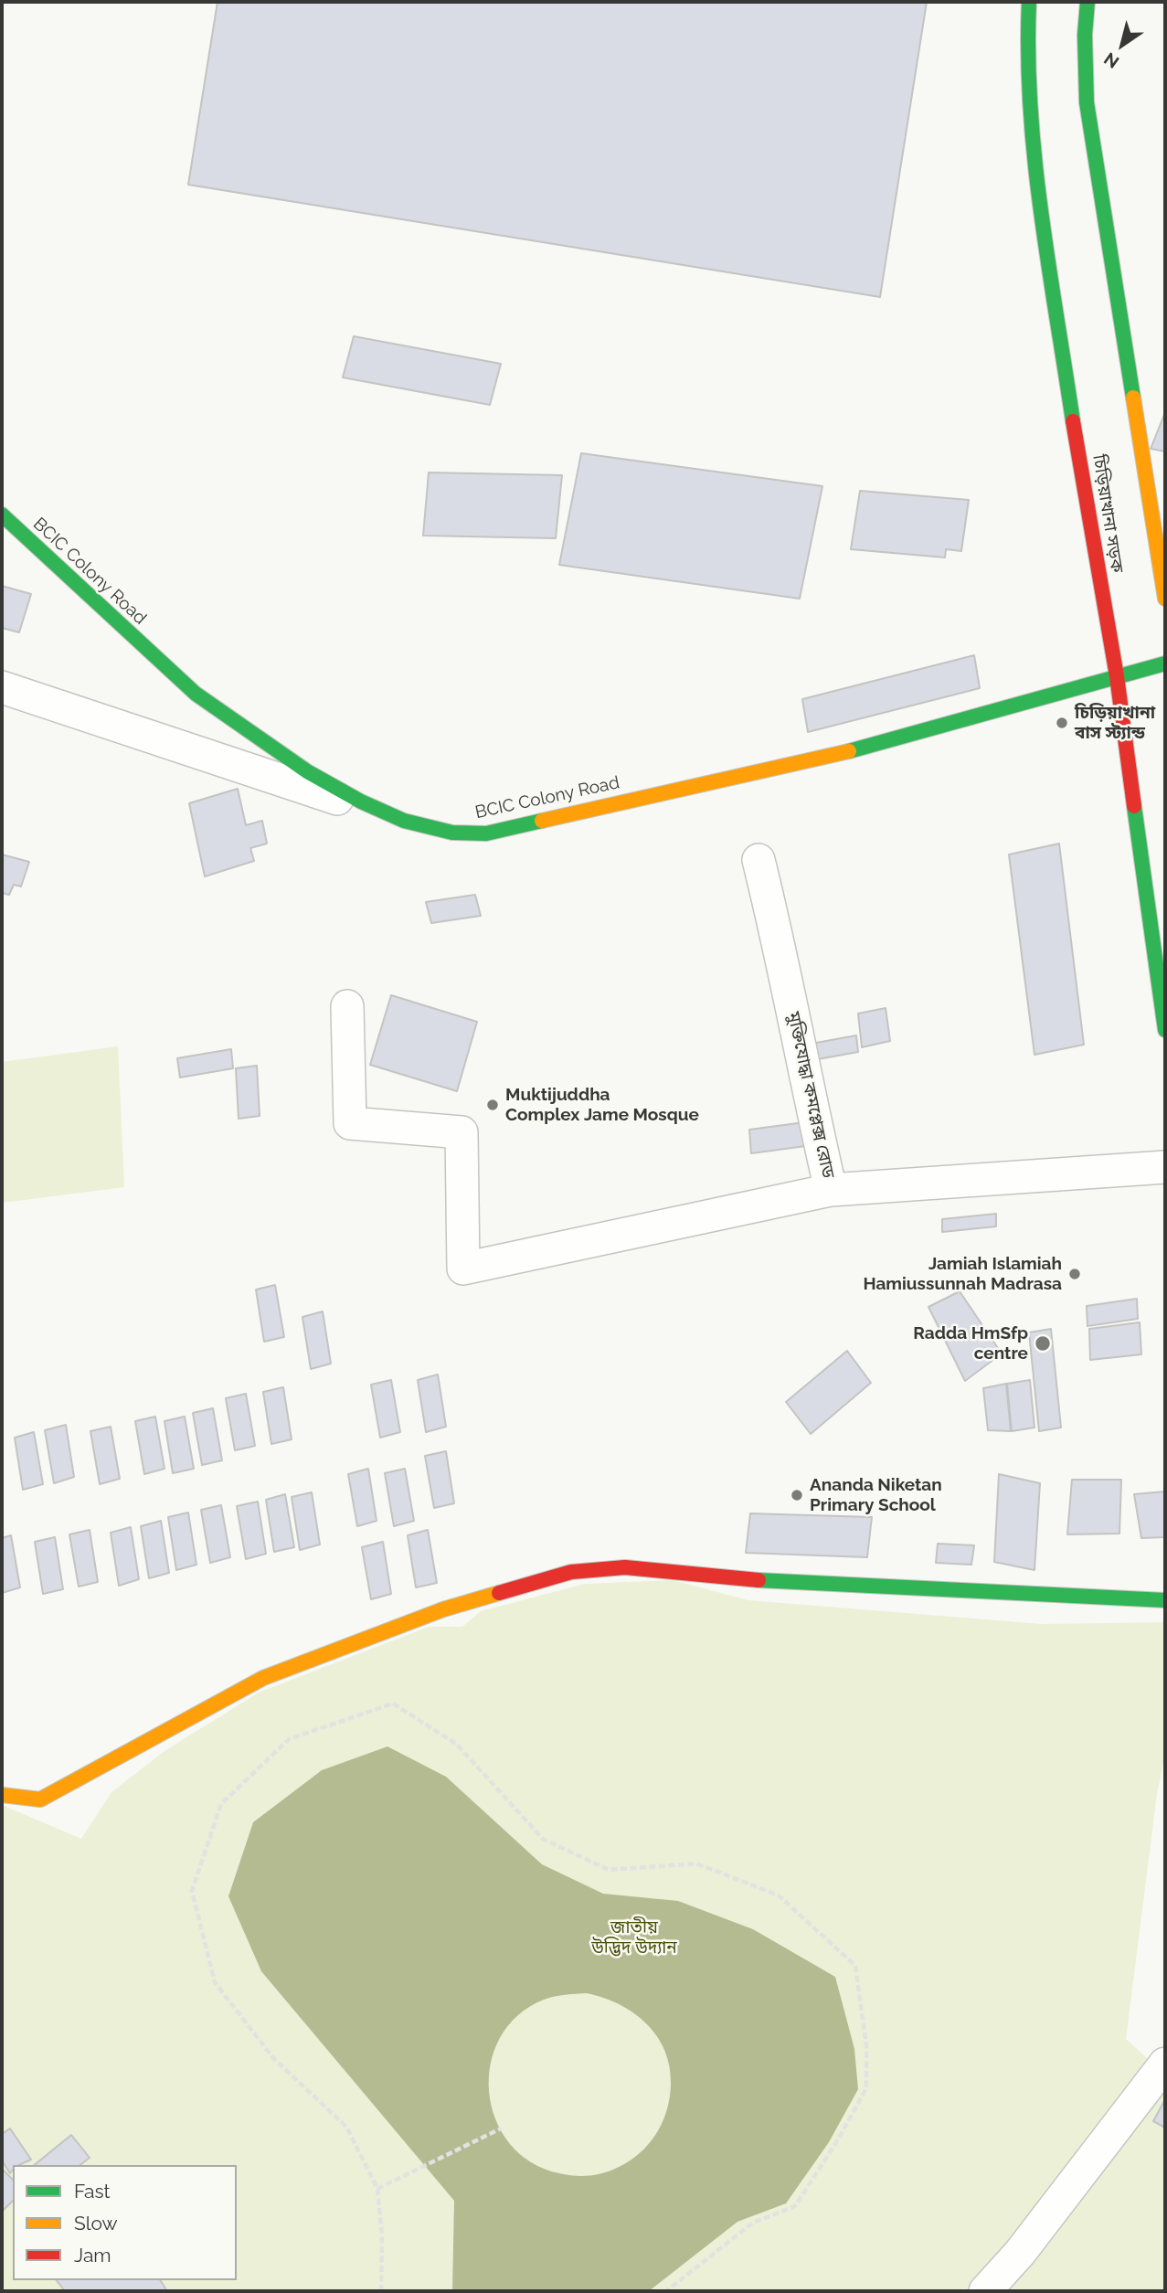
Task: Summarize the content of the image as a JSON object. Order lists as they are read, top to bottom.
{
  "streets": {
    "street": ["চিড়িয়াখানা সড়ক", "BCIC Colony Road", "মুক্তিযোদ্ধা কমপ্লেক্স রোড"]
  },
  "crossings": [
    ["চিড়িয়াখানা সড়ক", "BCIC Colony Road"]
  ],
  "parks": ["জাতীয় উদ্ভিদ উদ্যান"],
  "places": [
    "চিড়িয়াখানা বাস স্ট্যান্ড",
    "Muktijuddha Complex Jame Mosque",
    "Jamiah Islamiah Hamiussunnah Madrasa",
    "Radda HmSfp centre",
    "Ananda Niketan Primary School"
  ],
  "legend": ["Fast", "Slow", "Jam"],
  "north": "bottom left"
}
